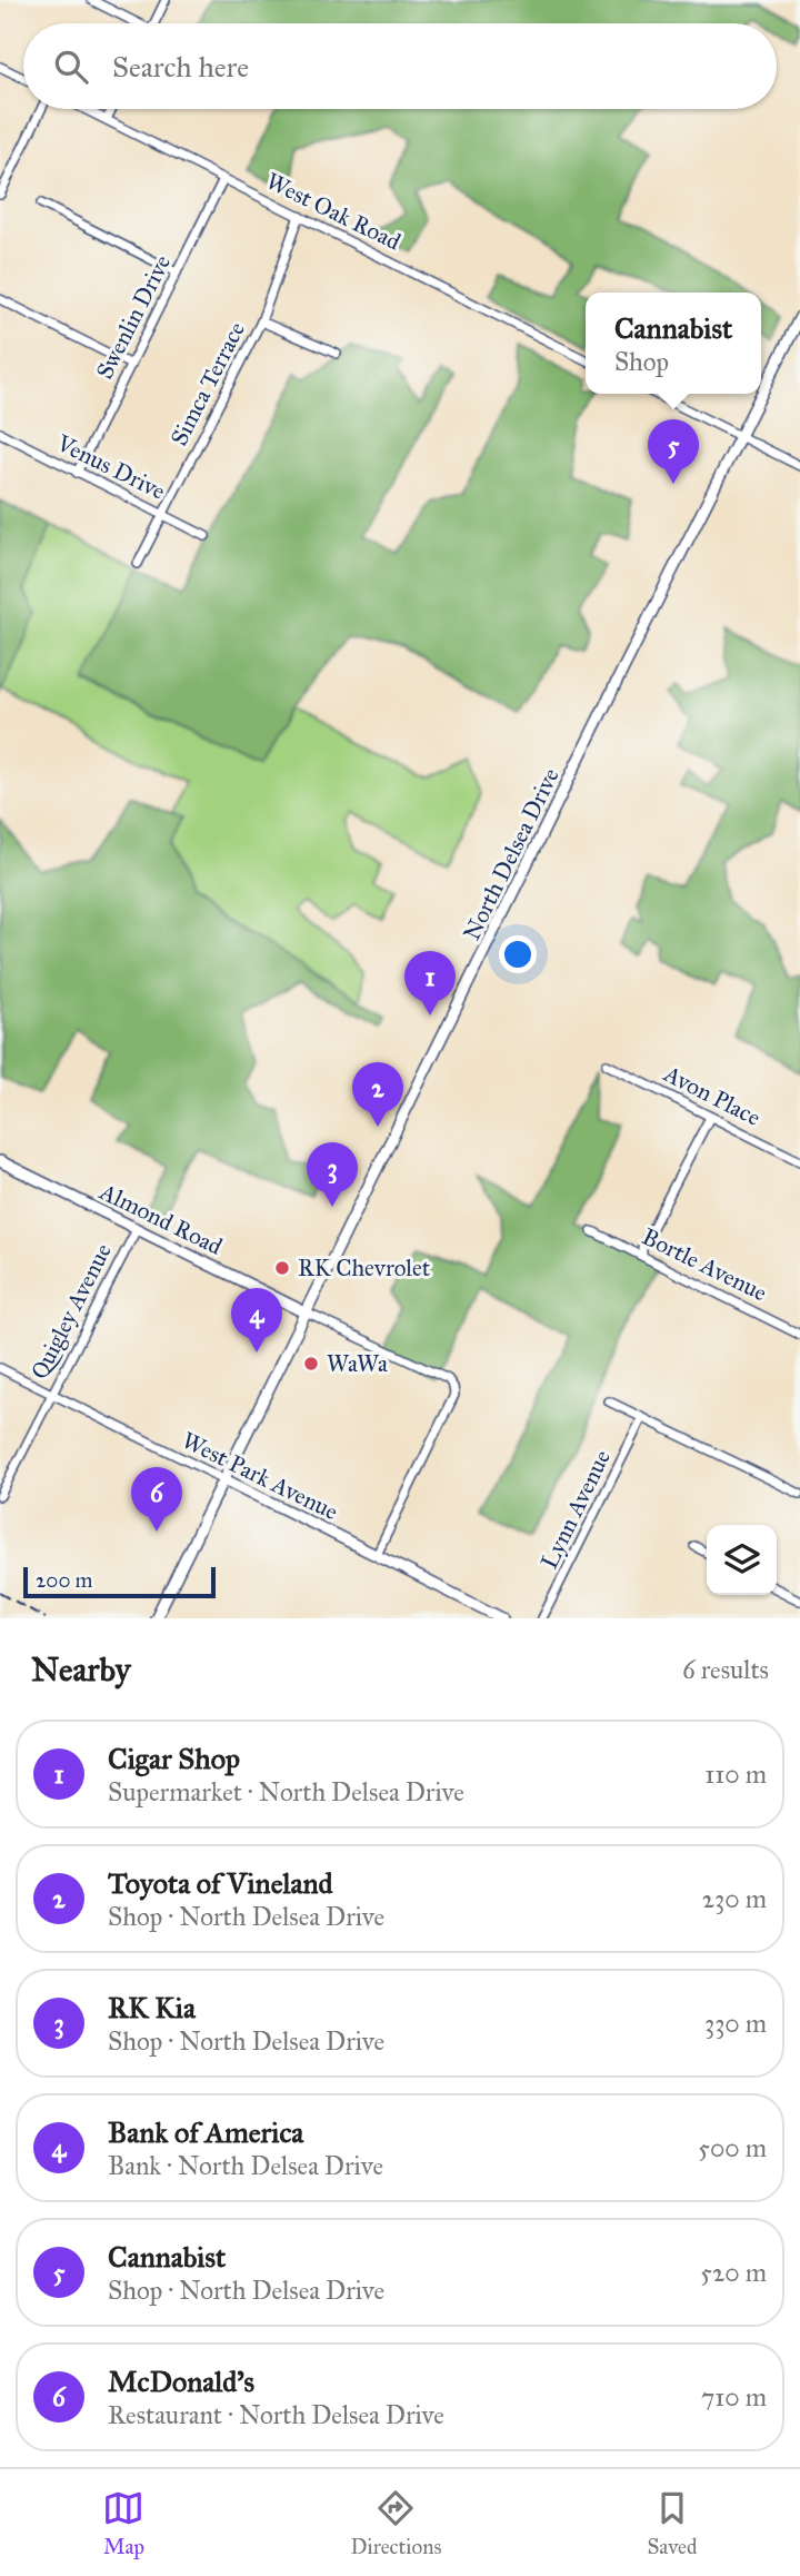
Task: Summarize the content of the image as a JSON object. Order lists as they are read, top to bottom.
{
  "streets": {
    "main road": ["North Delsea Drive", "Almond Road", "West Park Avenue"],
    "street": [
      "West Oak Road",
      "Swenlin Drive",
      "Simca Terrace",
      "Venus Drive",
      "Avon Place",
      "Bortle Avenue",
      "Quigley Avenue",
      "Lynn Avenue"
    ]
  },
  "crossings": [
    ["West Oak Road", "Swenlin Drive"],
    ["West Oak Road", "Simca Terrace"],
    ["Swenlin Drive", "Venus Drive"],
    ["Simca Terrace", "Venus Drive"],
    ["North Delsea Drive", "Almond Road"],
    ["North Delsea Drive", "West Park Avenue"],
    ["Almond Road", "Quigley Avenue"],
    ["Quigley Avenue", "West Park Avenue"]
  ],
  "places": ["RK Chevrolet", "WaWa"],
  "scale_bar": "200 m",
  "page": {
    "search": "Search here",
    "popup": ["Cannabist", "Shop"],
    "pins": [
      "5",
      "1",
      "2",
      "3",
      "4",
      "6"
    ],
    "scale": "200 m",
    "heading": ["Nearby", "6 results"],
    "list": [
      {
        "mark": "1",
        "name": "Cigar Shop",
        "note": "Supermarket · North Delsea Drive",
        "value": "110 m"
      },
      {
        "mark": "2",
        "name": "Toyota of Vineland",
        "note": "Shop · North Delsea Drive",
        "value": "230 m"
      },
      {
        "mark": "3",
        "name": "RK Kia",
        "note": "Shop · North Delsea Drive",
        "value": "330 m"
      },
      {
        "mark": "4",
        "name": "Bank of America",
        "note": "Bank · North Delsea Drive",
        "value": "500 m"
      },
      {
        "mark": "5",
        "name": "Cannabist",
        "note": "Shop · North Delsea Drive",
        "value": "520 m"
      },
      {
        "mark": "6",
        "name": "McDonald's",
        "note": "Restaurant · North Delsea Drive",
        "value": "710 m"
      }
    ],
    "nav": ["Map", "Directions", "Saved"]
  }
}
